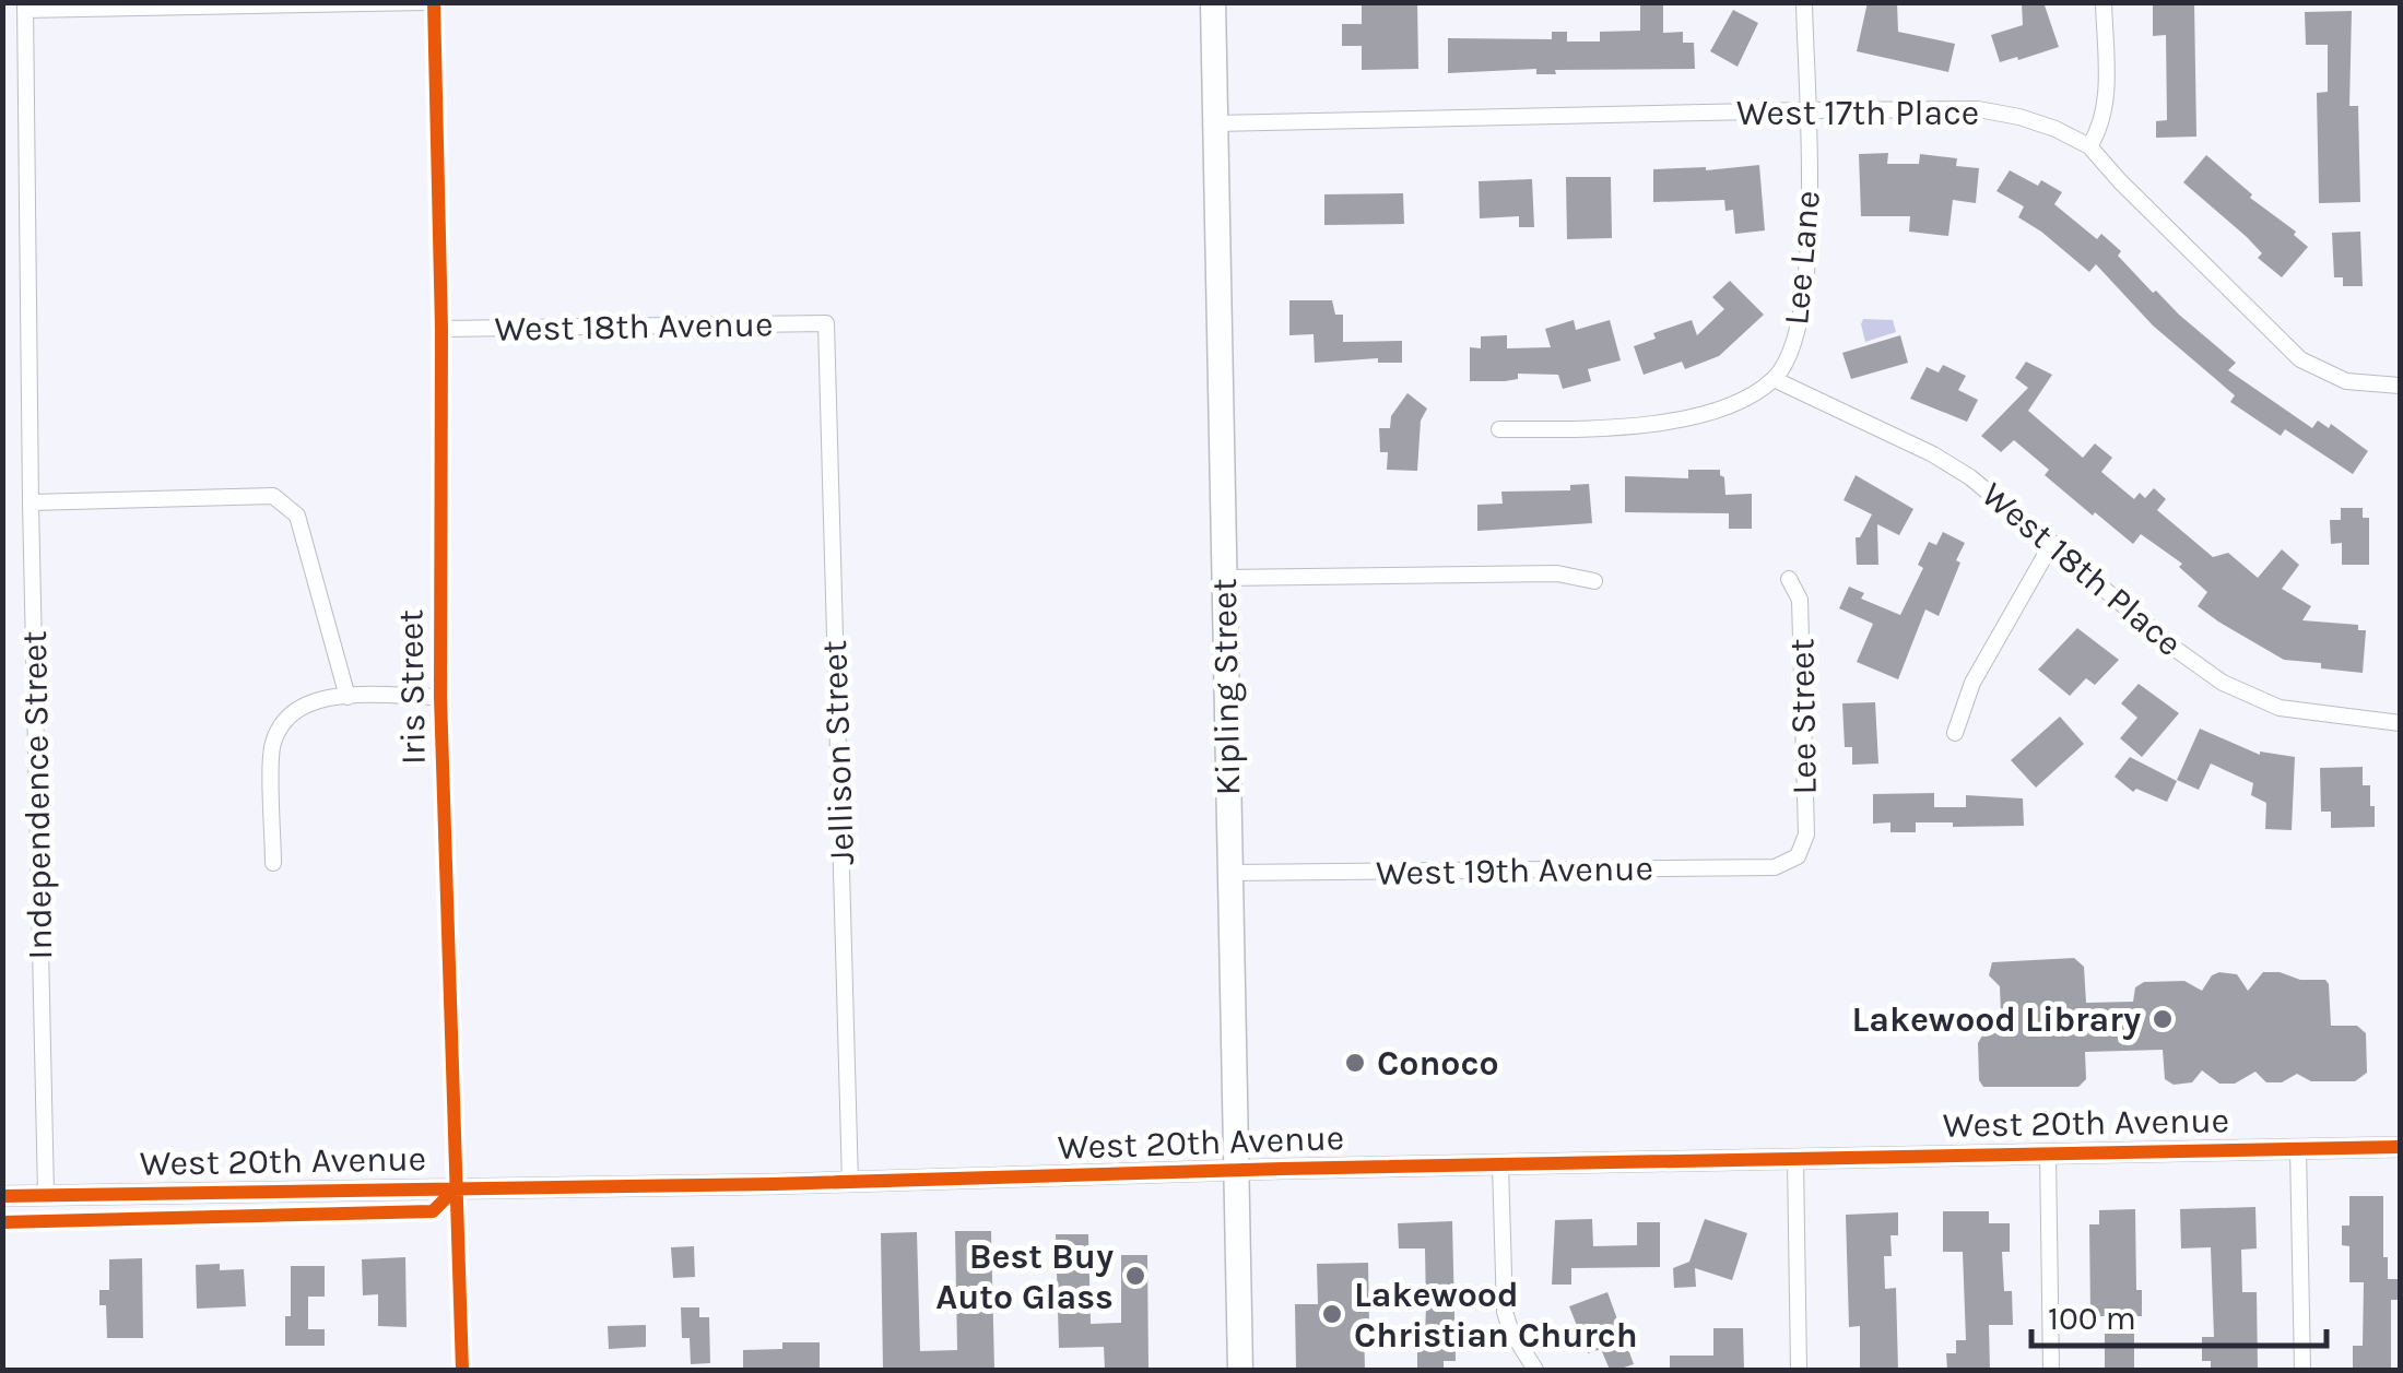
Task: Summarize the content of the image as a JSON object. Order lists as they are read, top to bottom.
{
  "streets": {
    "main road": ["Kipling Street"],
    "street": [
      "West 17th Place",
      "Lee Lane",
      "West 18th Avenue",
      "West 18th Place",
      "Iris Street",
      "Lee Street",
      "Jellison Street",
      "Independence Street",
      "West 19th Avenue",
      "West 20th Avenue"
    ]
  },
  "crossings": [
    ["West 17th Place", "Lee Lane"],
    ["West 17th Place", "Kipling Street"],
    ["Lee Lane", "West 18th Place"],
    ["West 18th Avenue", "Iris Street"],
    ["West 18th Avenue", "Jellison Street"],
    ["Iris Street", "West 20th Avenue"],
    ["Kipling Street", "West 19th Avenue"],
    ["Kipling Street", "West 20th Avenue"],
    ["Lee Street", "West 19th Avenue"],
    ["Jellison Street", "West 20th Avenue"],
    ["Independence Street", "West 20th Avenue"]
  ],
  "places": [
    "Lakewood Library",
    "Conoco",
    "Best Buy Auto Glass",
    "Lakewood Christian Church"
  ],
  "scale_bar": "100 m"
}
